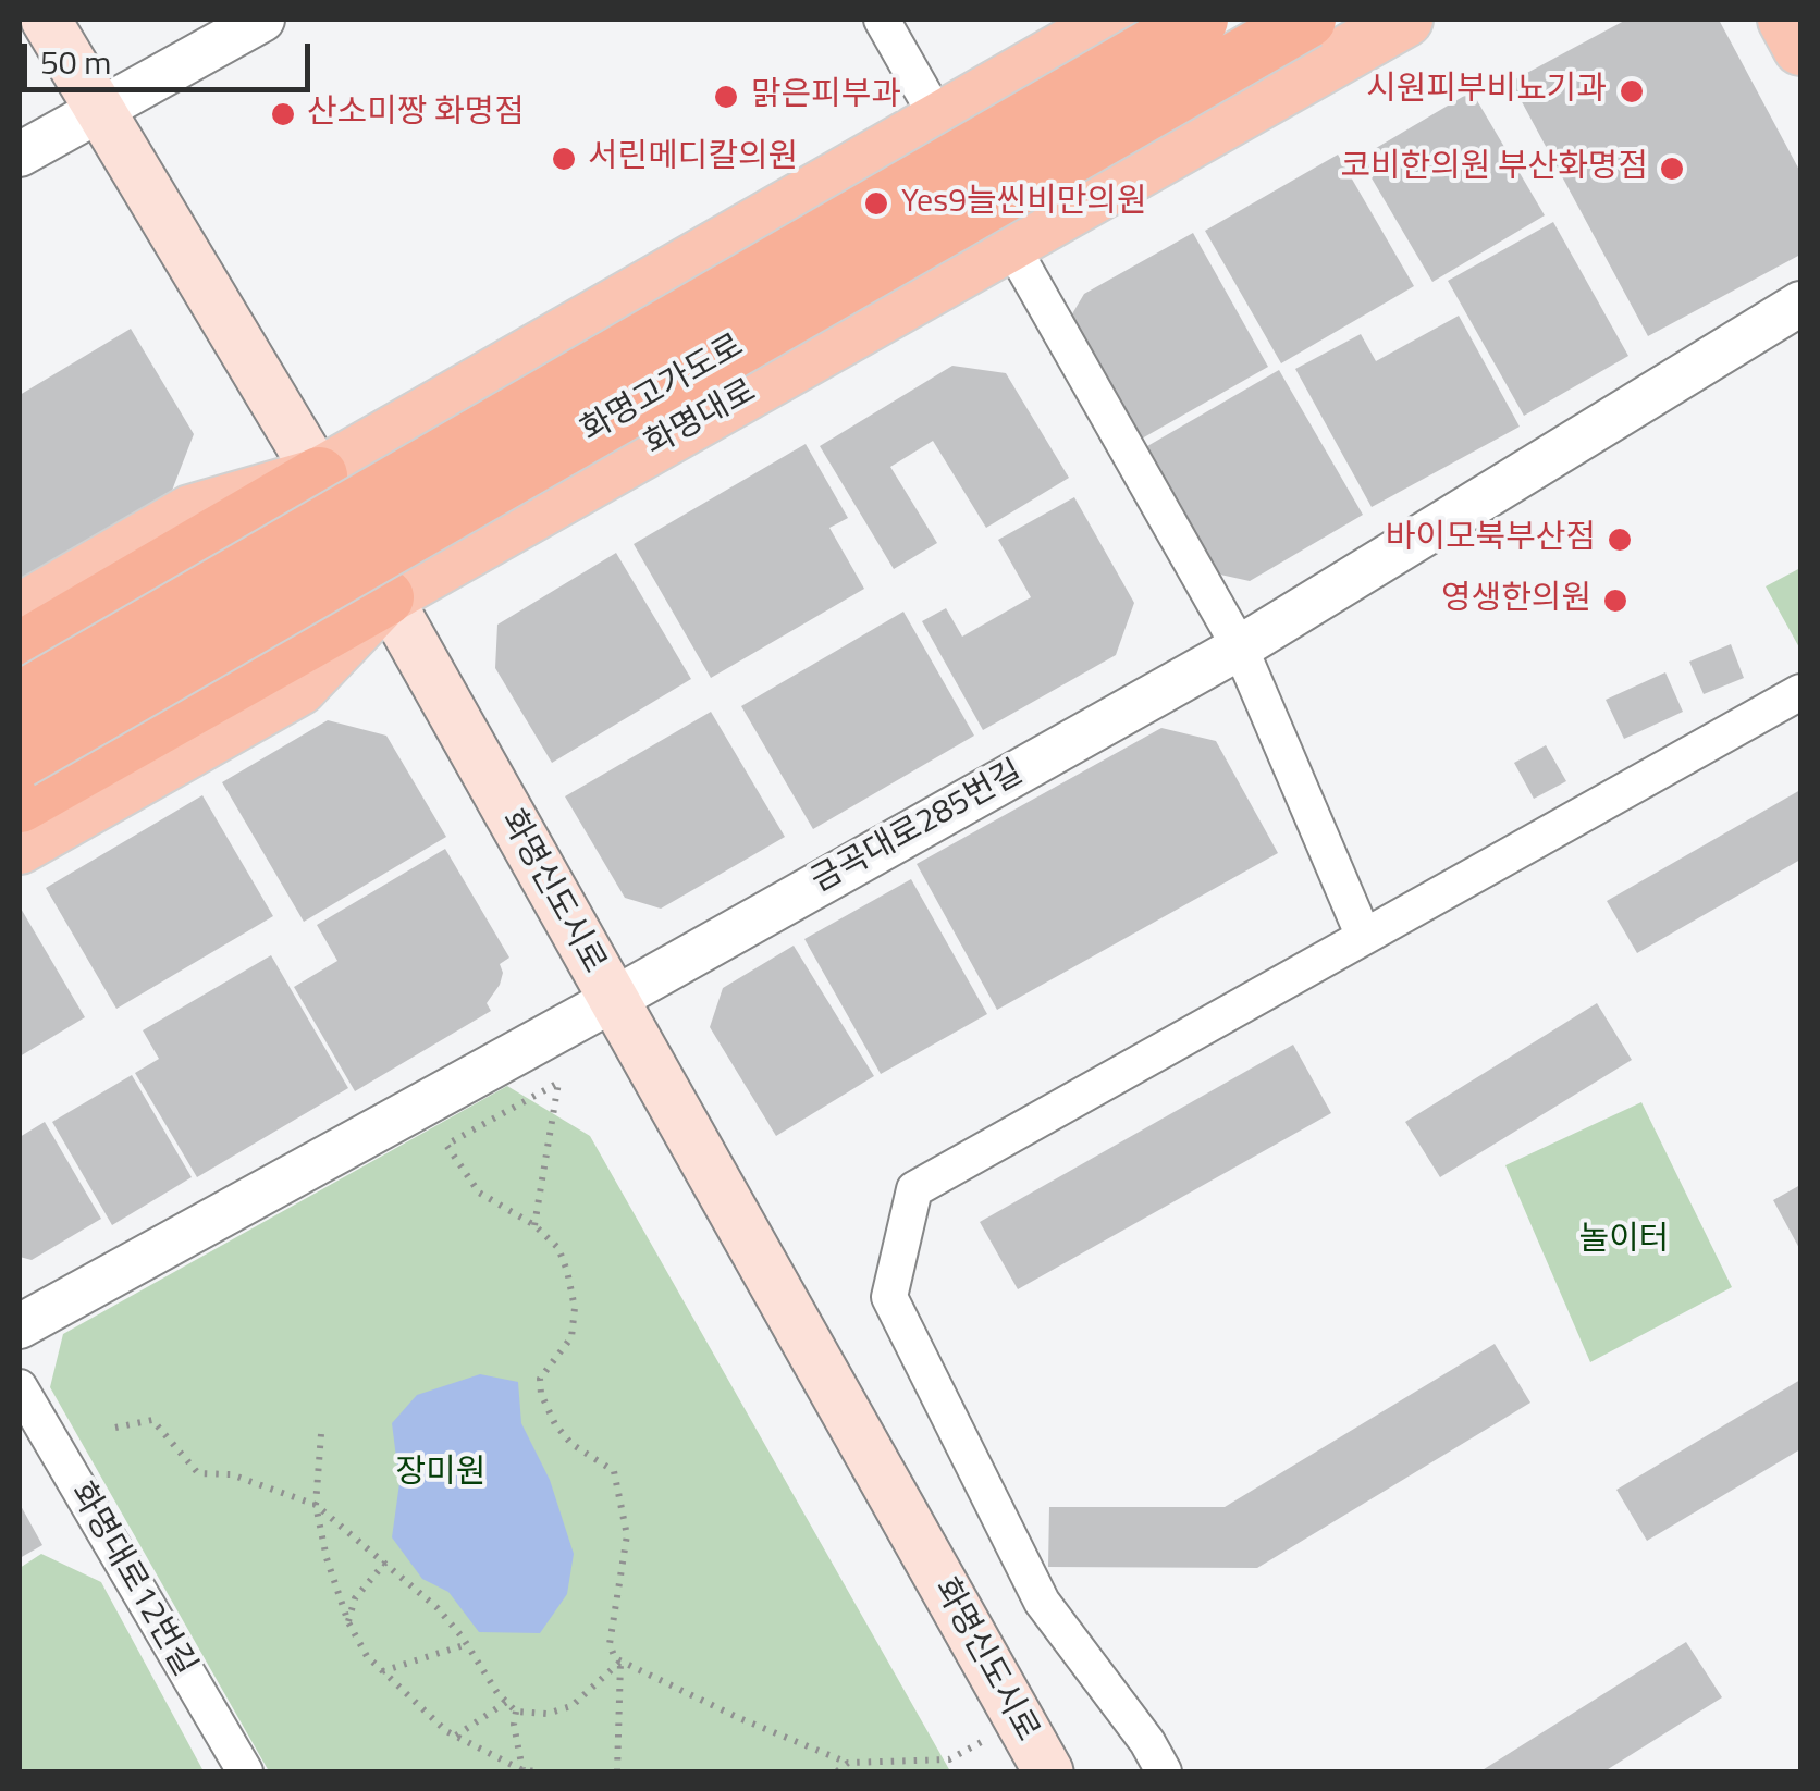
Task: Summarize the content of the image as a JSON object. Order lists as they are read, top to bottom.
{
  "streets": {
    "highway": ["화명고가도로"],
    "main road": ["화명대로", "화명신도시로"],
    "street": ["금곡대로285번길", "화명대로12번길"]
  },
  "crossings": [
    ["화명대로", "화명신도시로"],
    ["금곡대로285번길", "화명신도시로"]
  ],
  "parks": ["놀이터", "장미원"],
  "places": [
    "시원피부비뇨기과",
    "맑은피부과",
    "산소미짱 화명점",
    "서린메디칼의원",
    "코비한의원 부산화명점",
    "Yes9늘씬비만의원",
    "바이모북부산점",
    "영생한의원"
  ],
  "scale_bar": "50 m"
}
